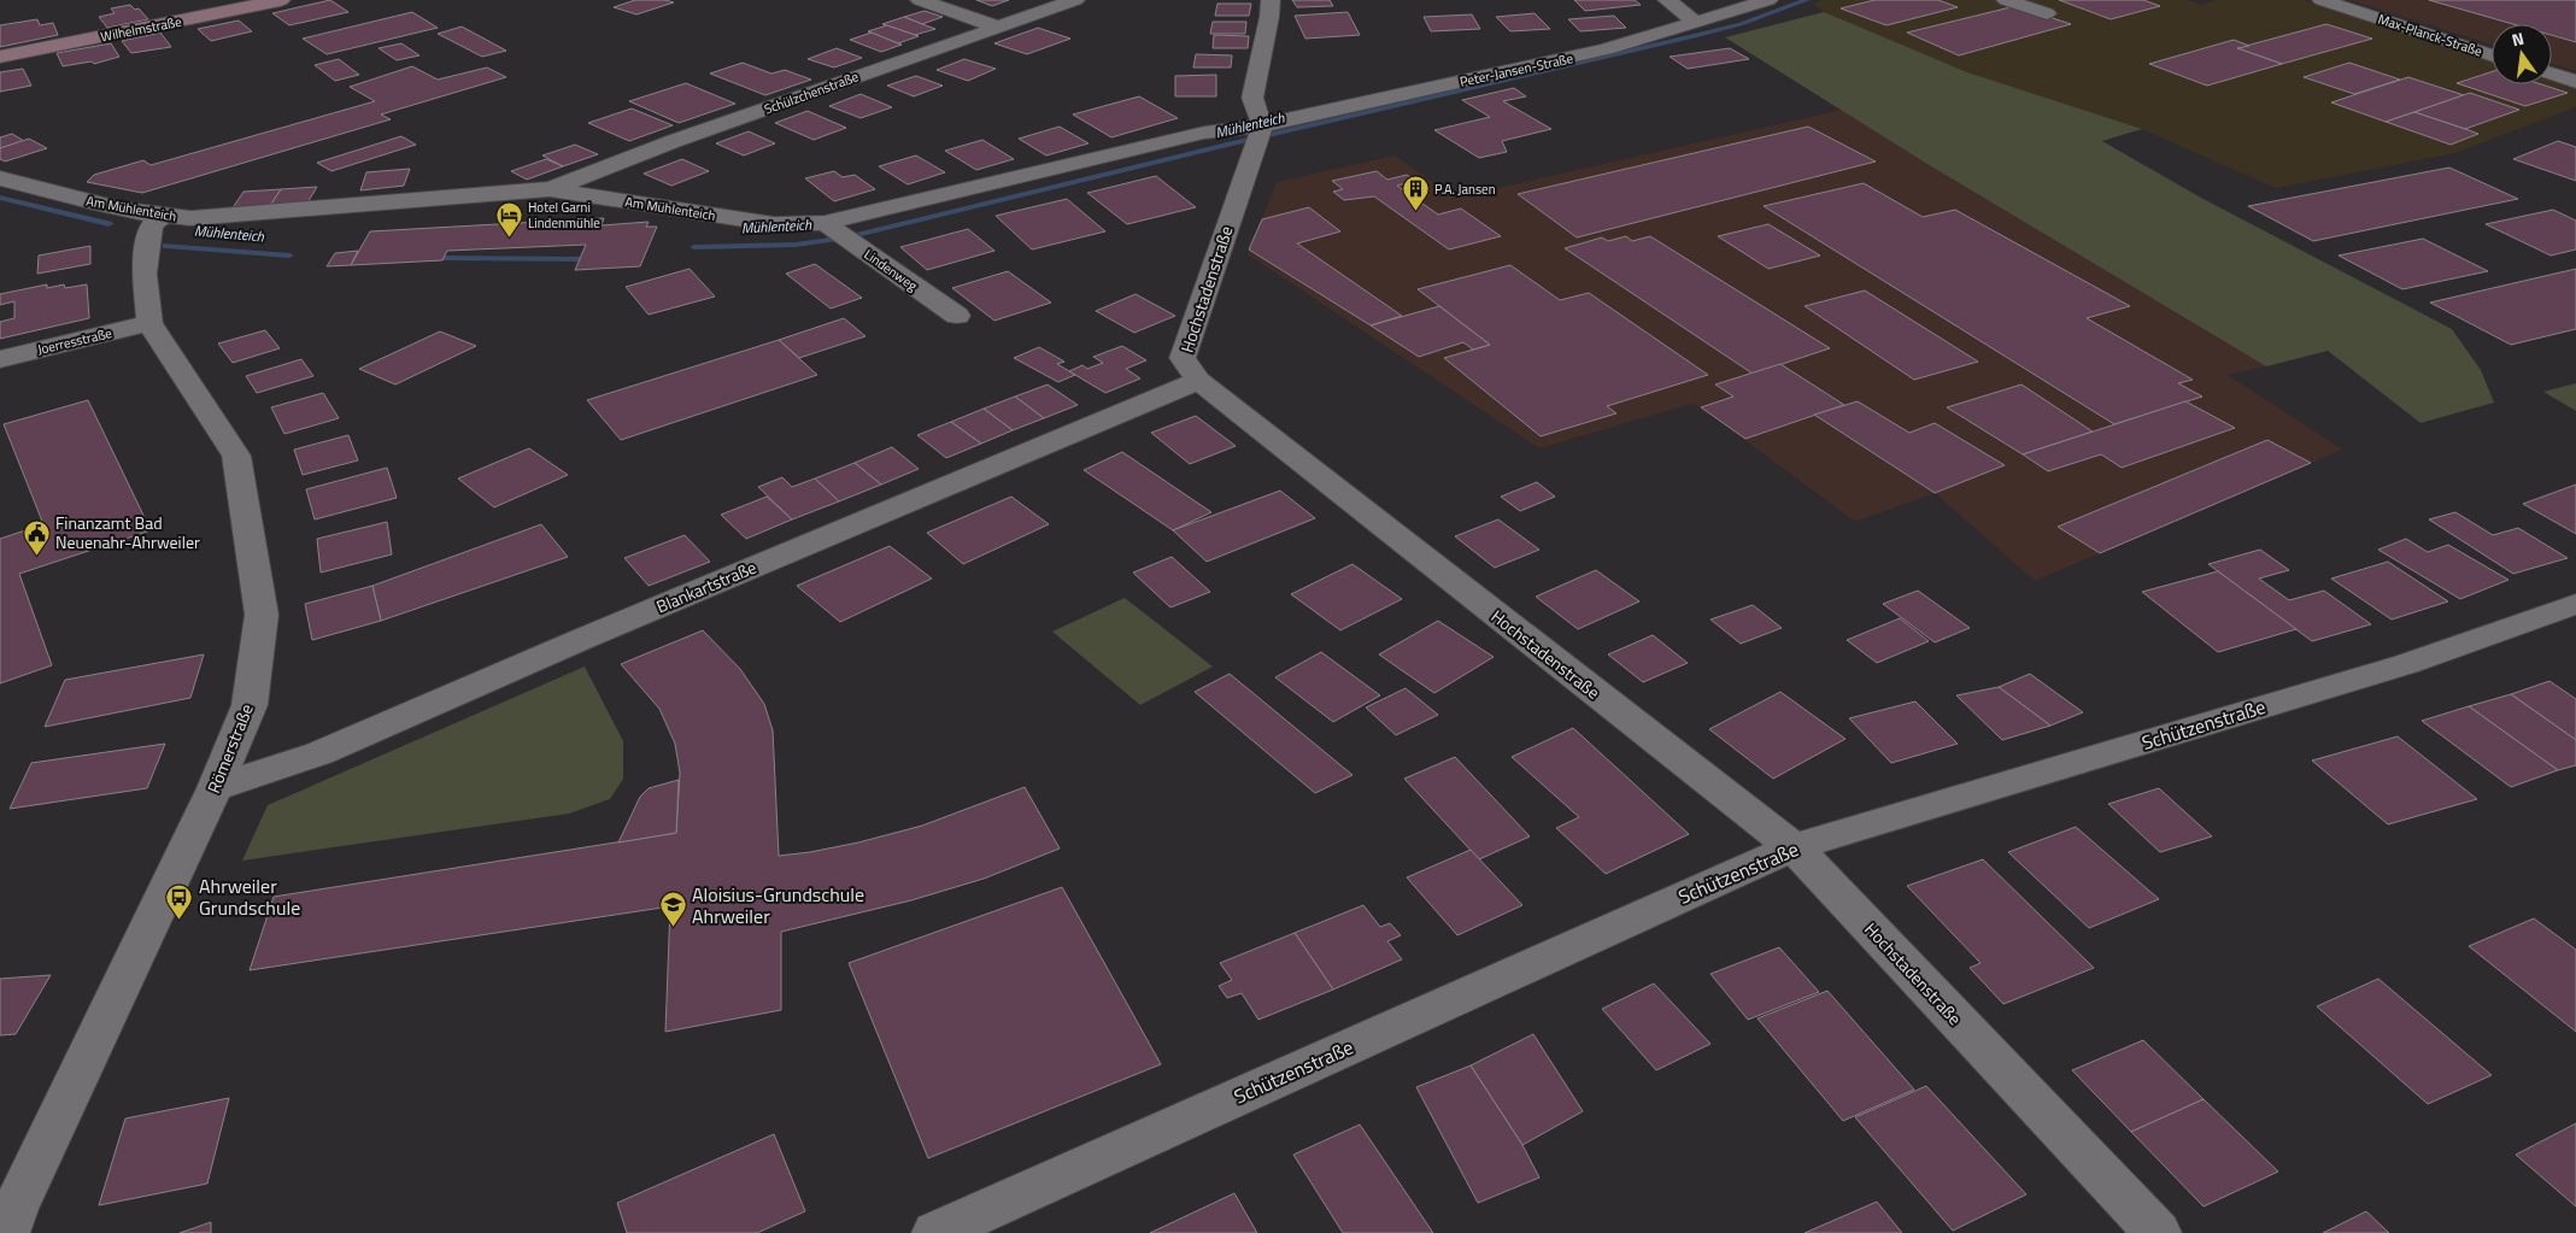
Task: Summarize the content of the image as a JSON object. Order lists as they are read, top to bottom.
{
  "streets": {
    "main road": ["Wilhelmstraße"],
    "street": [
      "Max-Planck-Straße",
      "Peter-Jansen-Straße",
      "Schülzchenstraße",
      "Am Mühlenteich",
      "Lindenweg",
      "Hochstadenstraße",
      "Joerresstraße",
      "Blankartstraße",
      "Schützenstraße",
      "Römerstraße"
    ]
  },
  "crossings": [
    ["Peter-Jansen-Straße", "Am Mühlenteich"],
    ["Peter-Jansen-Straße", "Hochstadenstraße"],
    ["Schülzchenstraße", "Am Mühlenteich"],
    ["Am Mühlenteich", "Lindenweg"],
    ["Am Mühlenteich", "Hochstadenstraße"],
    ["Am Mühlenteich", "Römerstraße"],
    ["Hochstadenstraße", "Blankartstraße"],
    ["Hochstadenstraße", "Schützenstraße"],
    ["Joerresstraße", "Römerstraße"],
    ["Blankartstraße", "Römerstraße"]
  ],
  "water": ["Mühlenteich"],
  "places": {
    "building": ["P.A. Jansen"],
    "hotel": ["Hotel Garni Lindenmühle"],
    "public building": ["Finanzamt Bad Neuenahr-Ahrweiler"],
    "bus stop": ["Ahrweiler Grundschule"],
    "school or university": ["Aloisius-Grundschule Ahrweiler"]
  },
  "north": "top"
}
